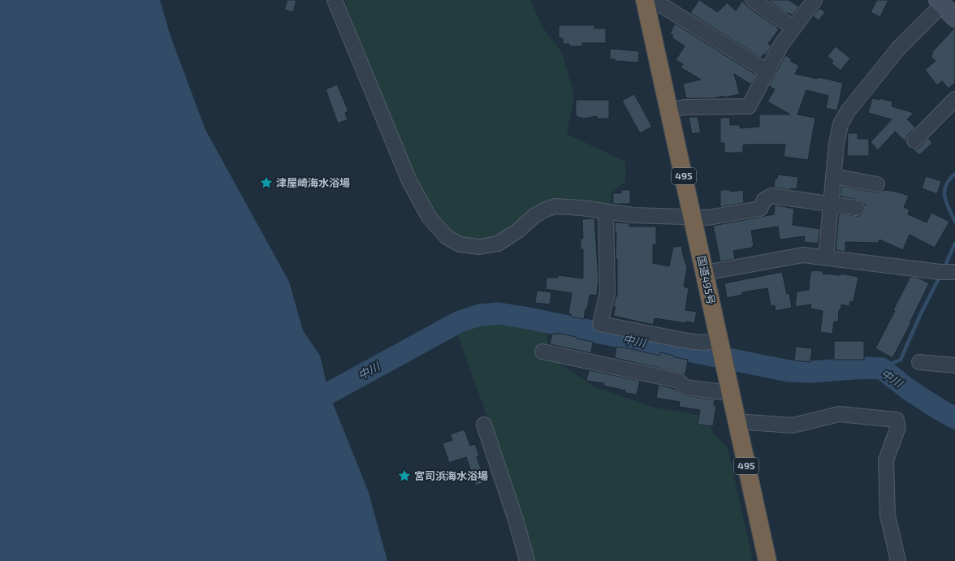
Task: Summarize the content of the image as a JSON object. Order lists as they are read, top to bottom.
{
  "streets": {
    "highway": ["495", "国道495号"]
  },
  "water": ["中川"],
  "places": {
    "place": ["津屋崎海水浴場", "宮司浜海水浴場"]
  }
}
